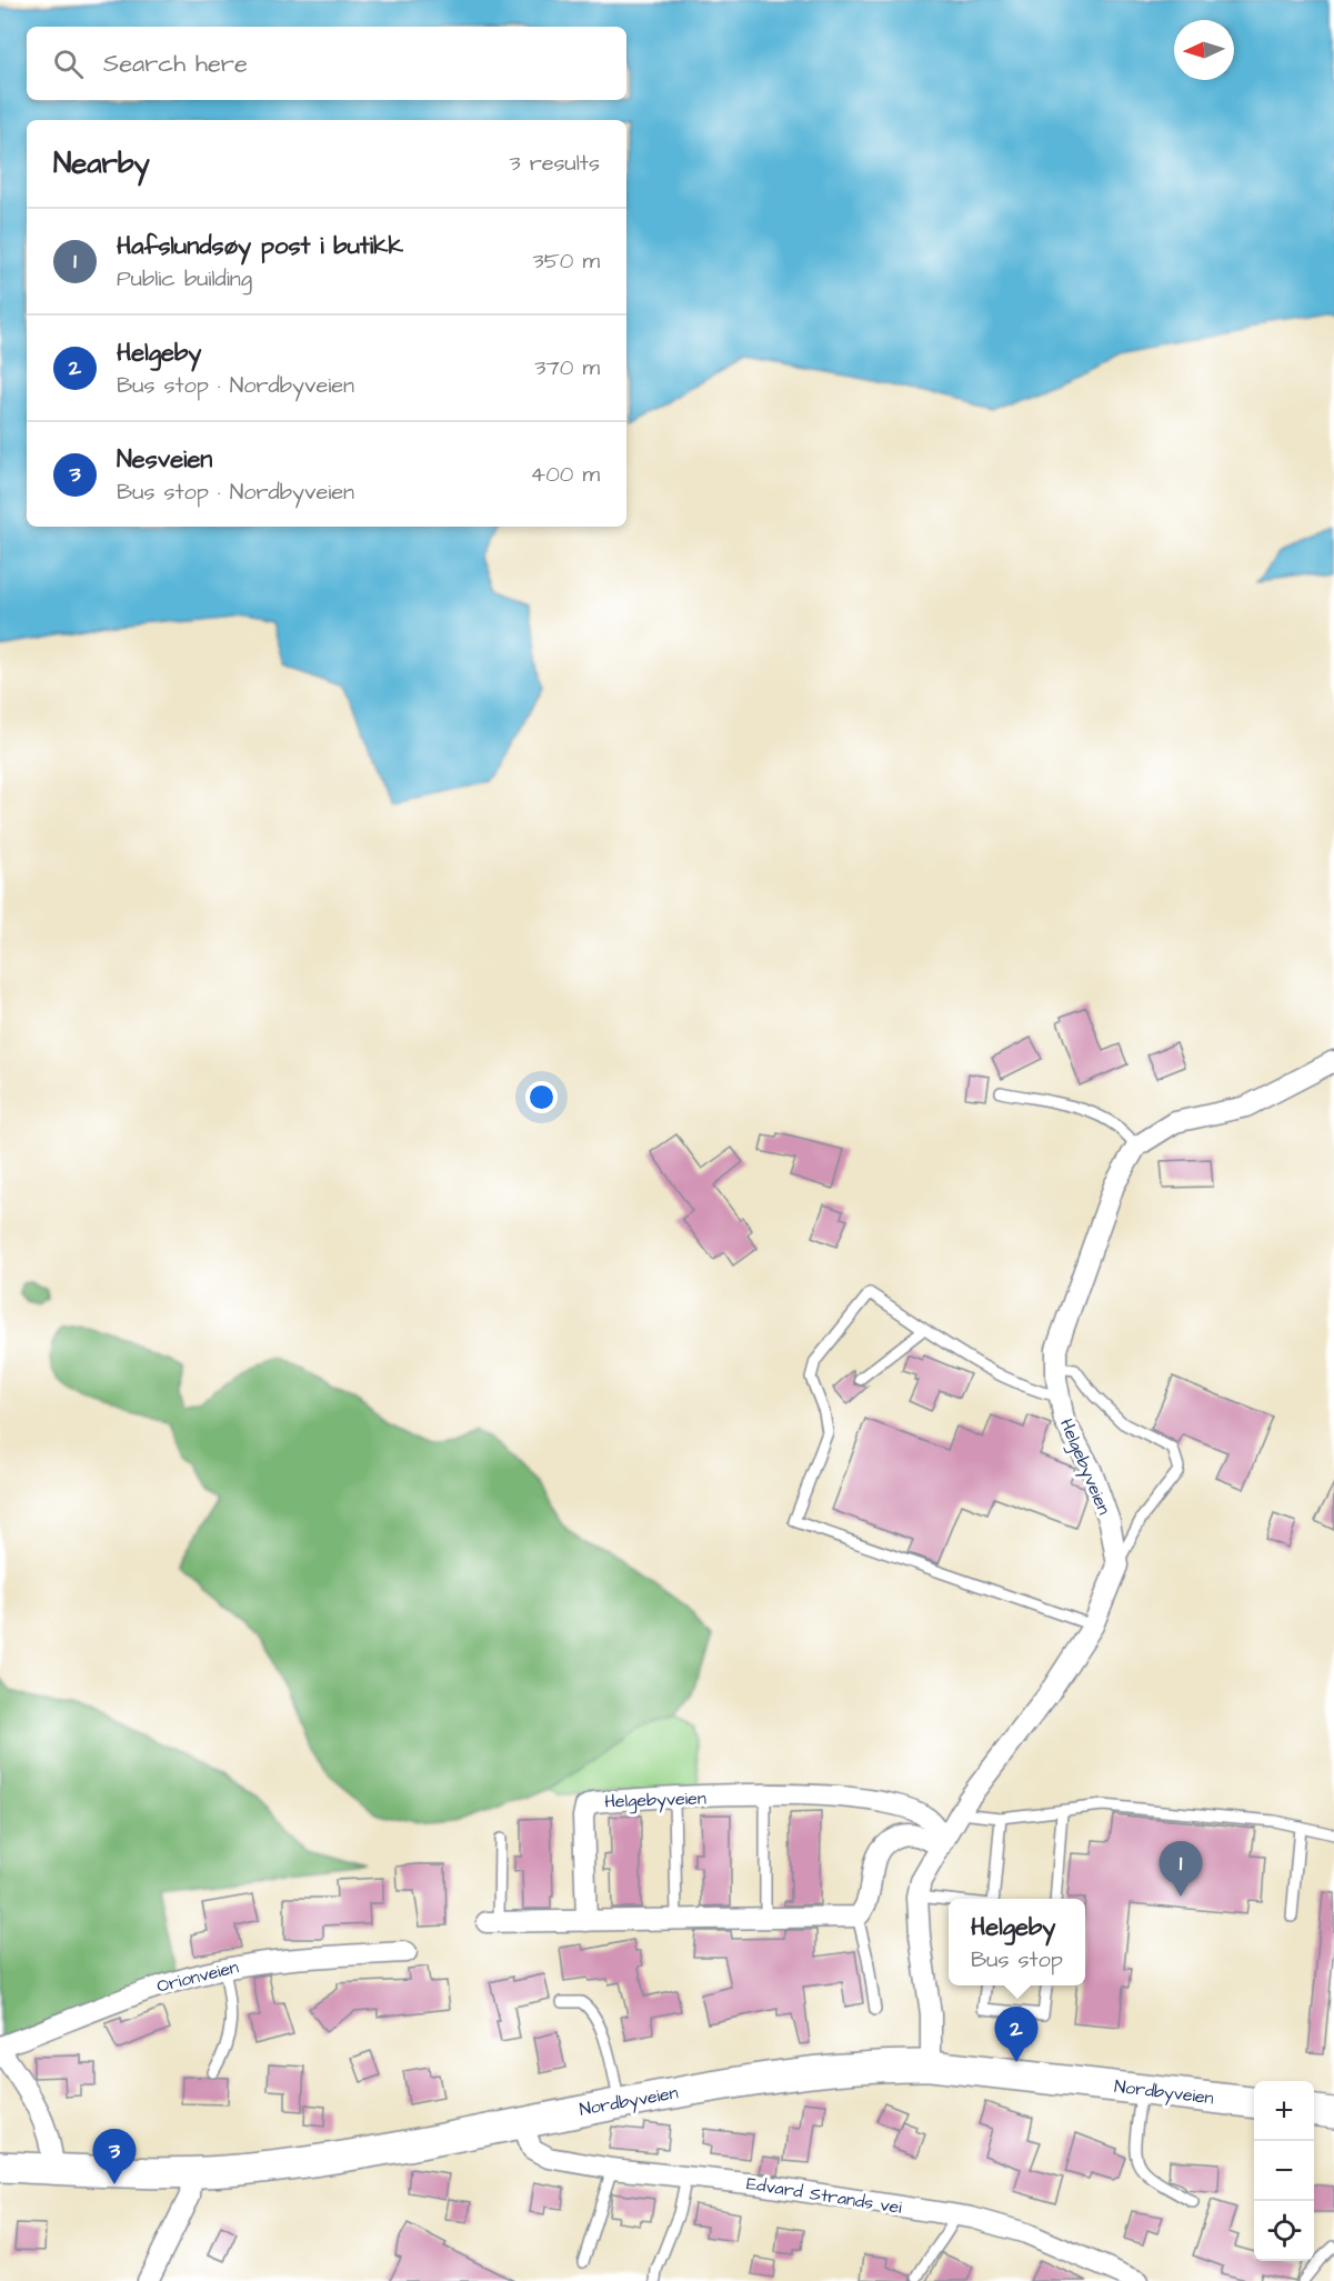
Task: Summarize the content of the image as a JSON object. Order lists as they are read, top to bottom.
{
  "streets": {
    "main road": ["Nordbyveien"],
    "street": ["Helgebyveien", "Orionveien", "Edvard Strands vei"]
  },
  "crossings": [
    ["Nordbyveien", "Edvard Strands vei"]
  ],
  "north": "left",
  "page": {
    "search": "Search here",
    "heading": ["Nearby", "3 results"],
    "list": [
      {
        "mark": "1",
        "name": "Hafslundsøy post i butikk",
        "note": "Public building",
        "value": "350 m"
      },
      {
        "mark": "2",
        "name": "Helgeby",
        "note": "Bus stop · Nordbyveien",
        "value": "370 m"
      },
      {
        "mark": "3",
        "name": "Nesveien",
        "note": "Bus stop · Nordbyveien",
        "value": "400 m"
      }
    ],
    "pins": ["1", "2", "3"],
    "popup": ["Helgeby", "Bus stop"],
    "map_buttons": ["+", "−"]
  }
}
